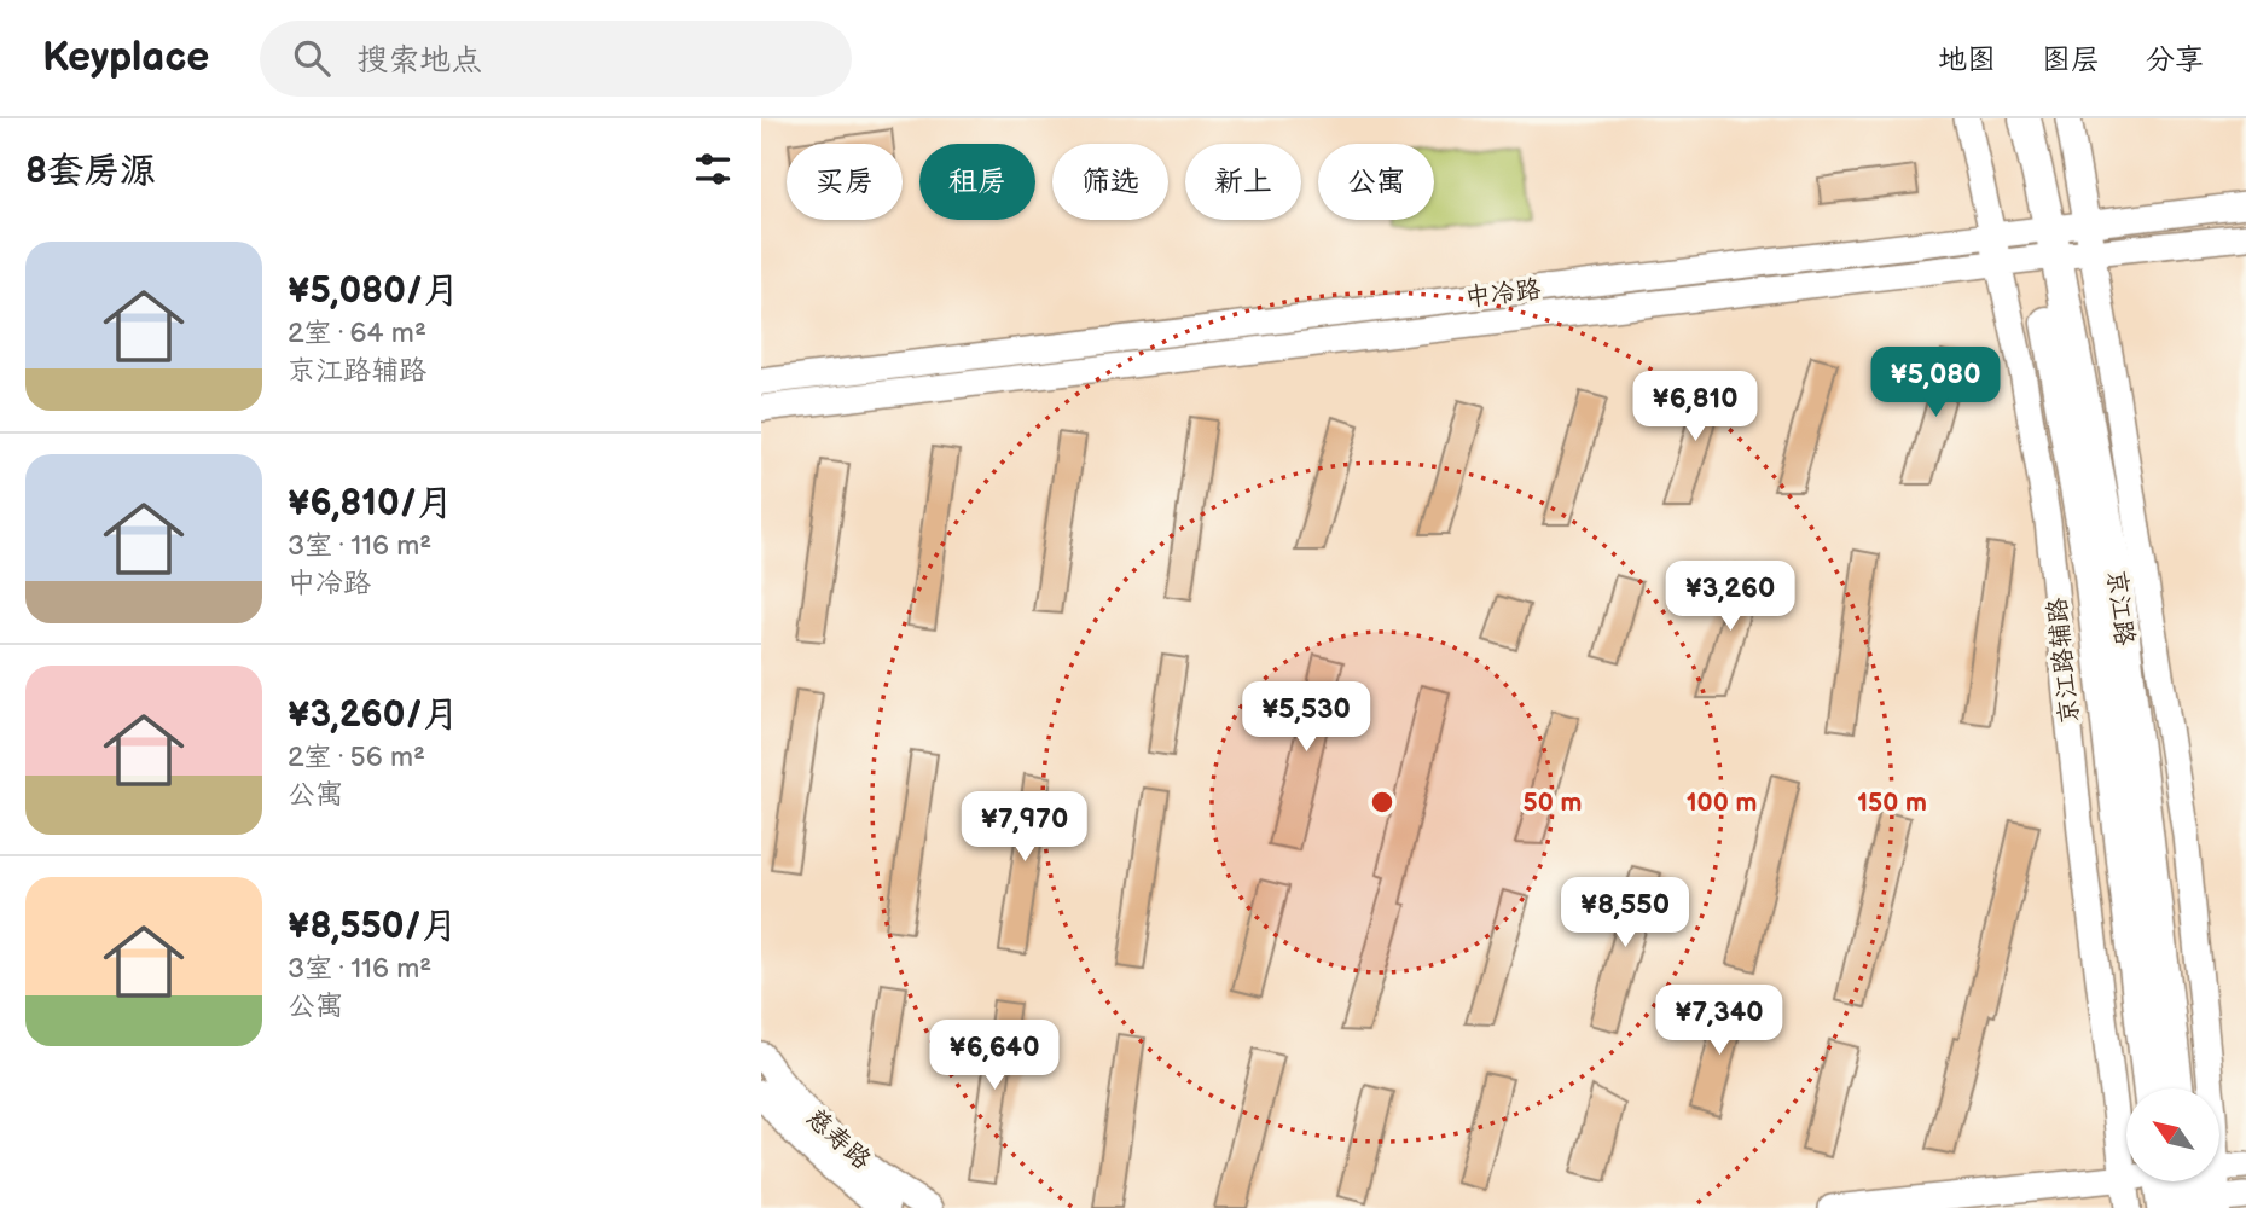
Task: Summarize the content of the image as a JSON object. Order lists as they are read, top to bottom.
{
  "streets": {
    "main road": ["京江路"],
    "street": ["中冷路", "京江路辅路", "慈寿路"]
  },
  "crossings": [
    ["中冷路", "京江路"],
    ["中冷路", "京江路辅路"]
  ],
  "north": "top left",
  "page": {
    "header": "Keyplace",
    "search": "搜索地点",
    "nav": ["地图", "图层", "分享"],
    "heading": "8套房源",
    "chip": [
      "买房",
      "租房",
      "筛选",
      "新上",
      "公寓"
    ],
    "list": [
      {
        "name": "¥5,080/月",
        "note": "2室 · 64 m² · 京江路辅路"
      },
      {
        "name": "¥6,810/月",
        "note": "3室 · 116 m² · 中冷路"
      },
      {
        "name": "¥3,260/月",
        "note": "2室 · 56 m² · 公寓"
      },
      {
        "name": "¥8,550/月",
        "note": "3室 · 116 m² · 公寓"
      }
    ],
    "price": [
      "¥5,080",
      "¥6,810",
      "¥3,260",
      "¥5,530",
      "¥7,970",
      "¥8,550",
      "¥7,340",
      "¥6,640"
    ]
  },
  "rings": ["50 m", "100 m", "150 m"]
}
